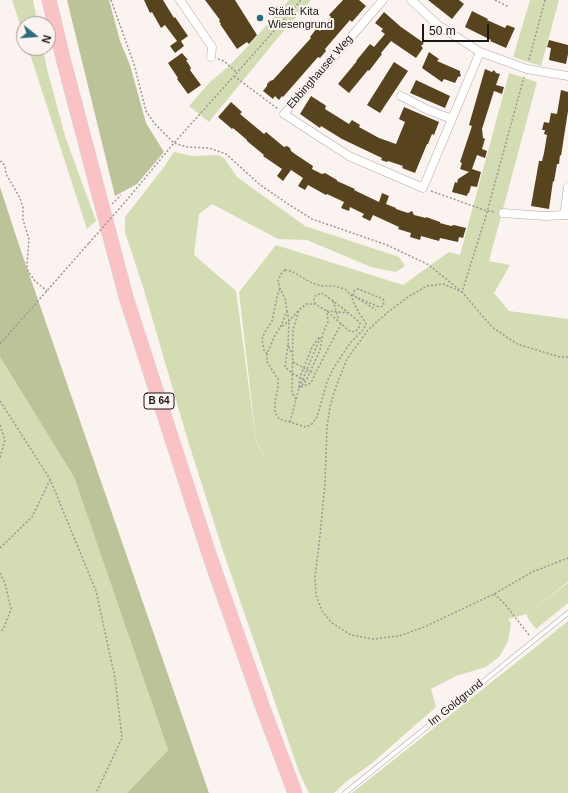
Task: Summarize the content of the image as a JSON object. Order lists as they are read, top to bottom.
{
  "streets": {
    "highway": ["B 64"],
    "street": ["Ebbinghauser Weg"],
    "lane": ["Im Goldgrund"]
  },
  "places": ["Städt. Kita Wiesengrund"],
  "scale_bar": "50 m",
  "north": "right"
}
